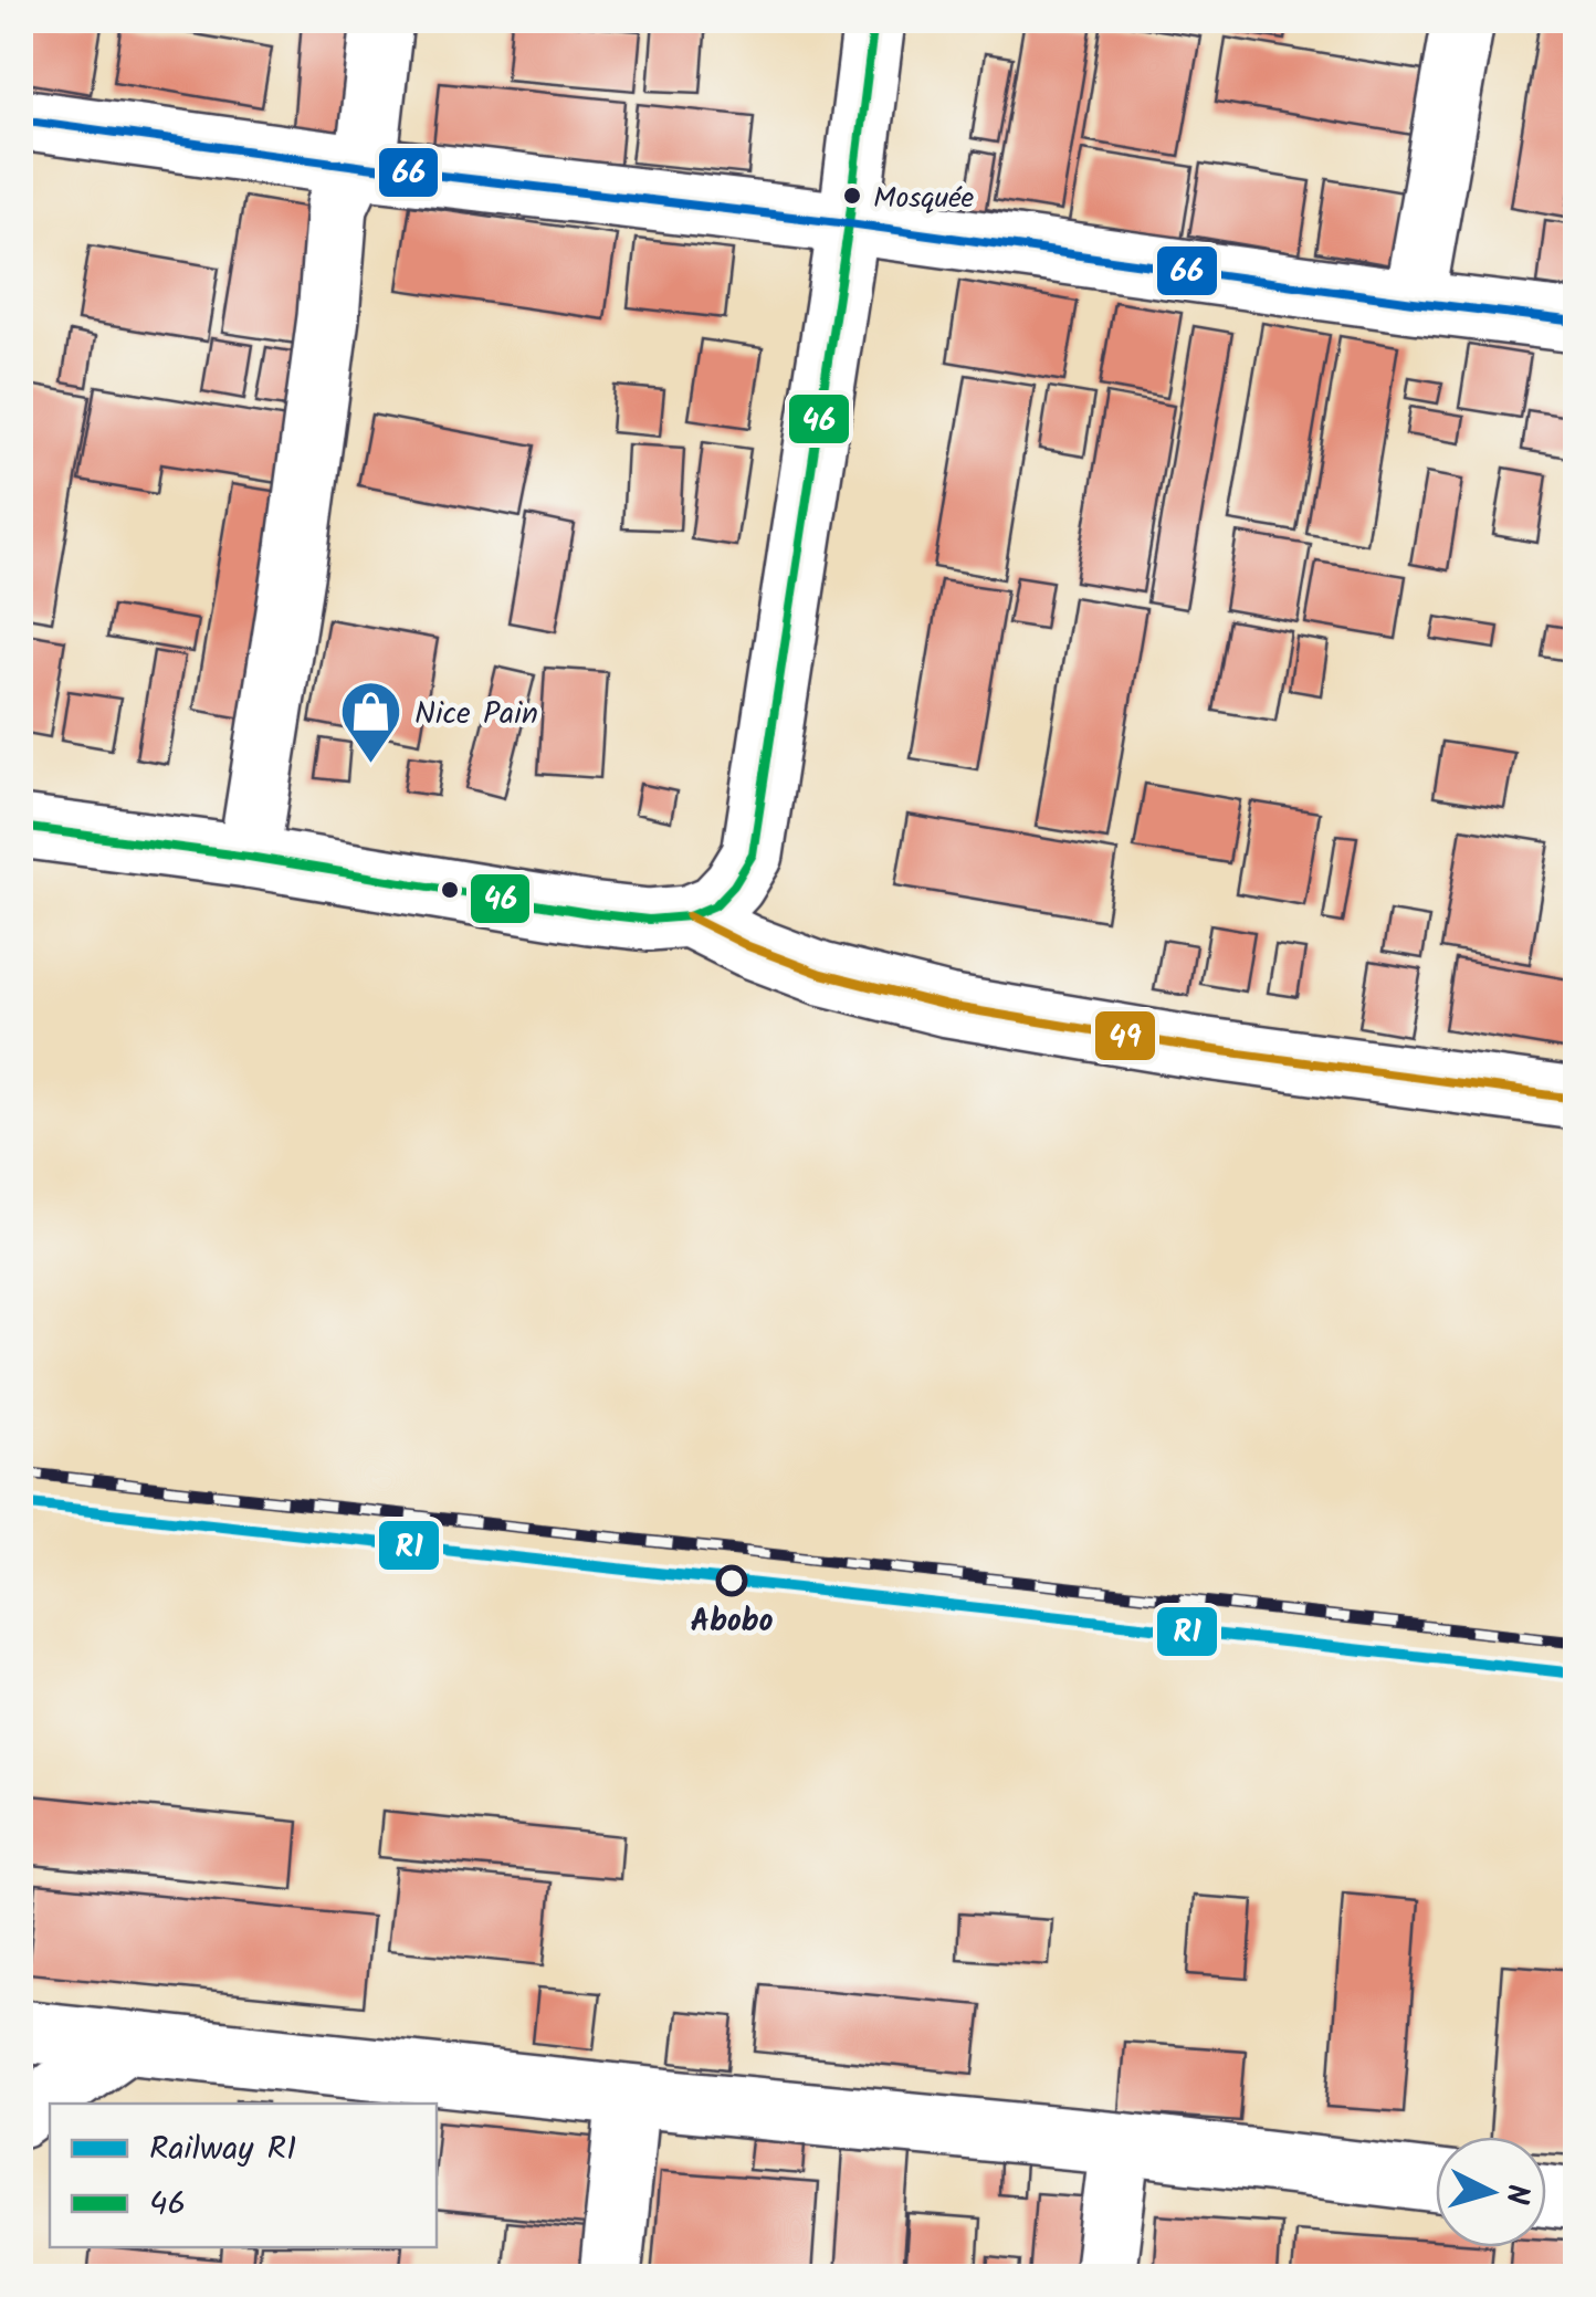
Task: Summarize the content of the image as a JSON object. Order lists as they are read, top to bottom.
{
  "places": {
    "other": ["Mosquée", "Abobo"],
    "shop": ["Nice Pain"]
  },
  "lines": [
    "transit line 46",
    "transit line 66",
    "transit line 49",
    "rail line R1"
  ],
  "legend": ["Railway R1", "46"],
  "north": "right"
}
